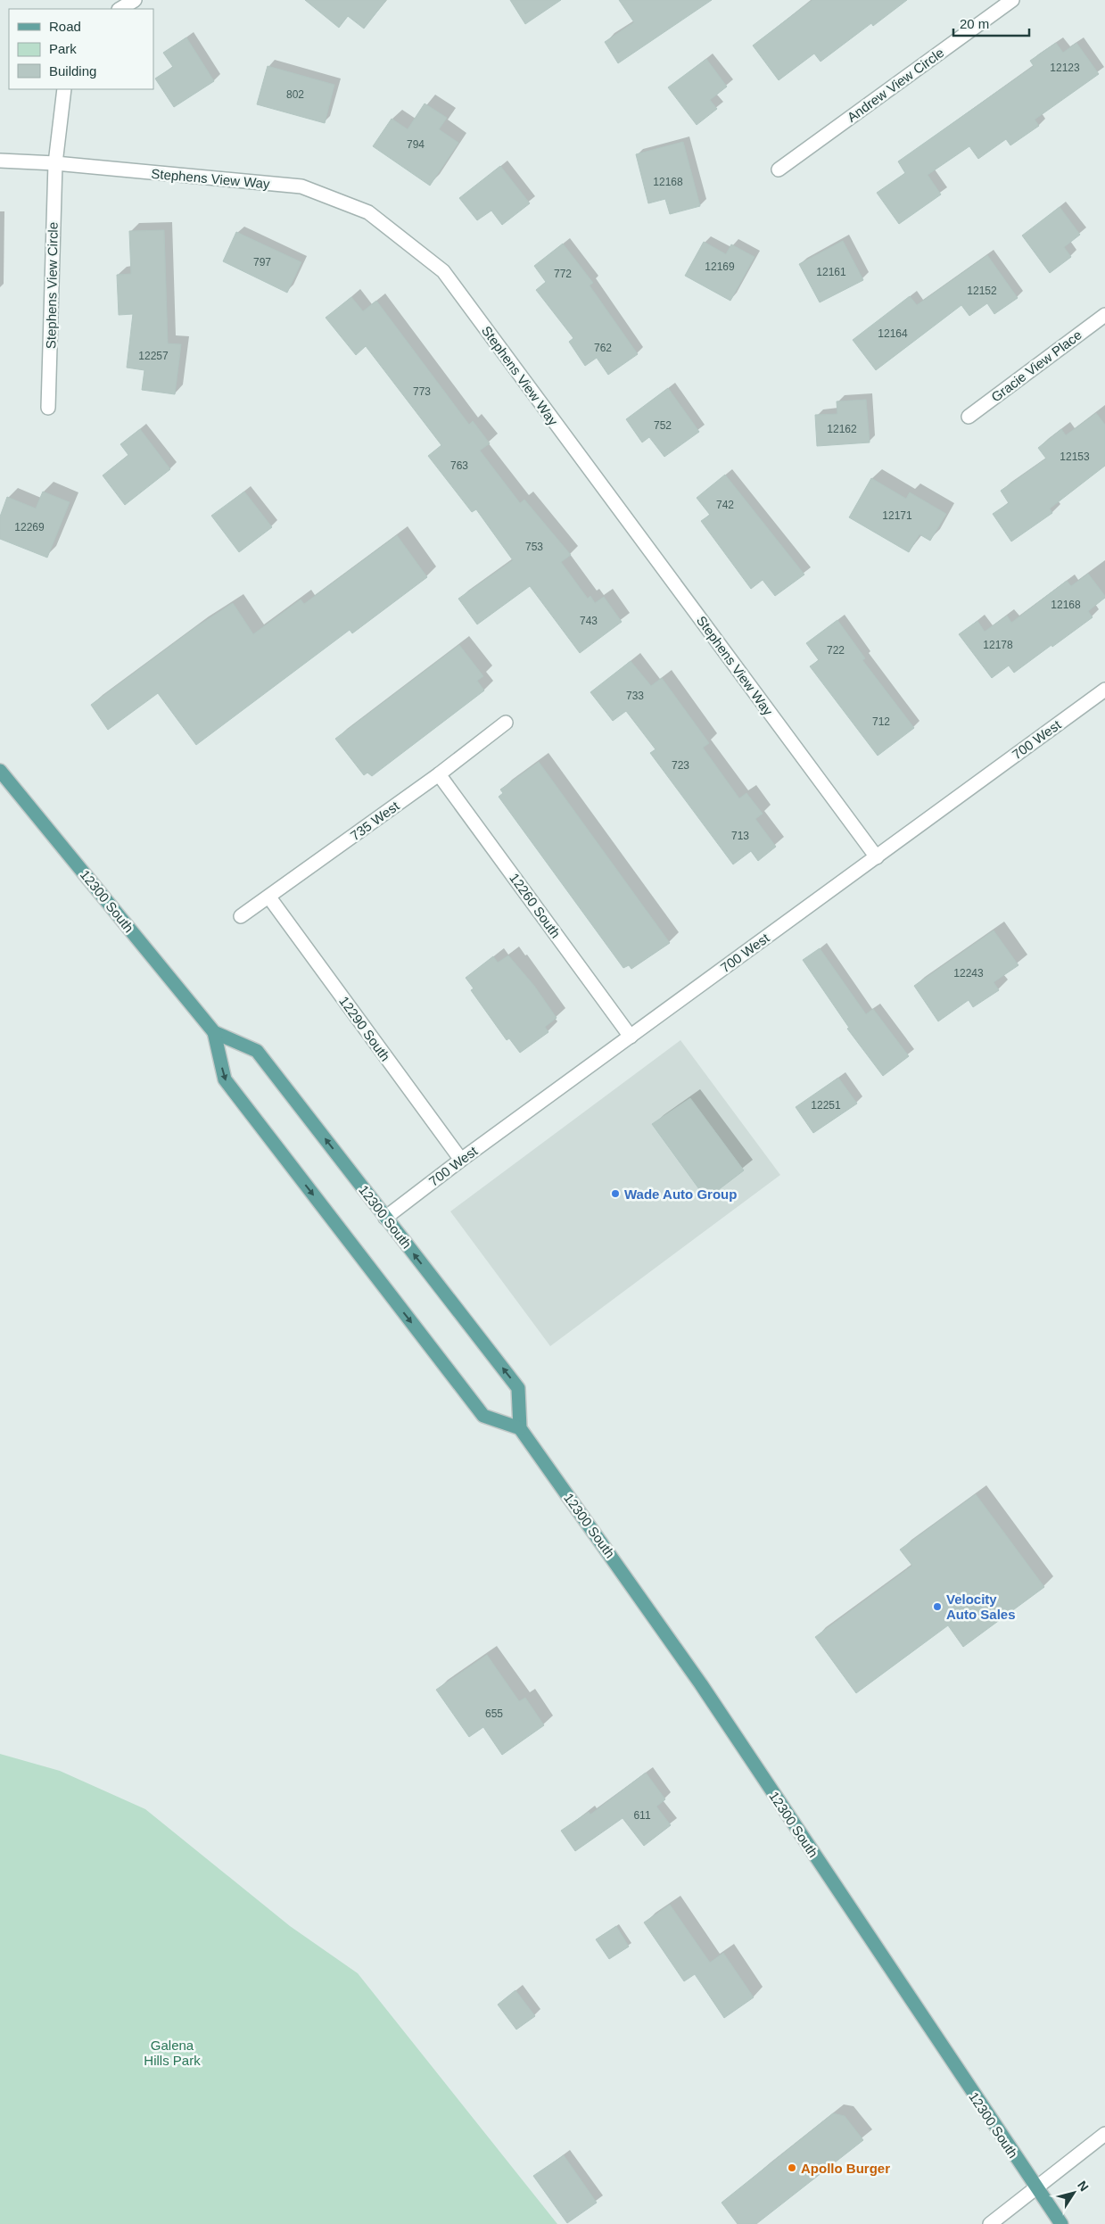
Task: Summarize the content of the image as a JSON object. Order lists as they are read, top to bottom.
{
  "streets": {
    "main road": ["12300 South"],
    "street": [
      "Andrew View Circle",
      "Stephens View Way",
      "Stephens View Circle",
      "Gracie View Place",
      "700 West",
      "735 West",
      "12260 South",
      "12290 South"
    ]
  },
  "crossings": [
    ["Stephens View Way", "Stephens View Circle"],
    ["Stephens View Way", "700 West"],
    ["700 West", "12300 South"],
    ["700 West", "12260 South"],
    ["700 West", "12290 South"],
    ["735 West", "12260 South"],
    ["735 West", "12290 South"]
  ],
  "parks": ["Galena Hills Park"],
  "places": ["Wade Auto Group", "Velocity Auto Sales", "Apollo Burger"],
  "house_numbers": [
    "12123",
    "802",
    "794",
    "12168",
    "797",
    "12169",
    "12161",
    "772",
    "12152",
    "12164",
    "762",
    "12257",
    "773",
    "752",
    "12162",
    "12153",
    "763",
    "742",
    "12171",
    "12269",
    "753",
    "12168",
    "743",
    "12178",
    "722",
    "733",
    "712",
    "723",
    "713",
    "12243",
    "12251",
    "655",
    "611"
  ],
  "legend": ["Road", "Park", "Building"],
  "scale_bar": "20 m",
  "north": "top right"
}
